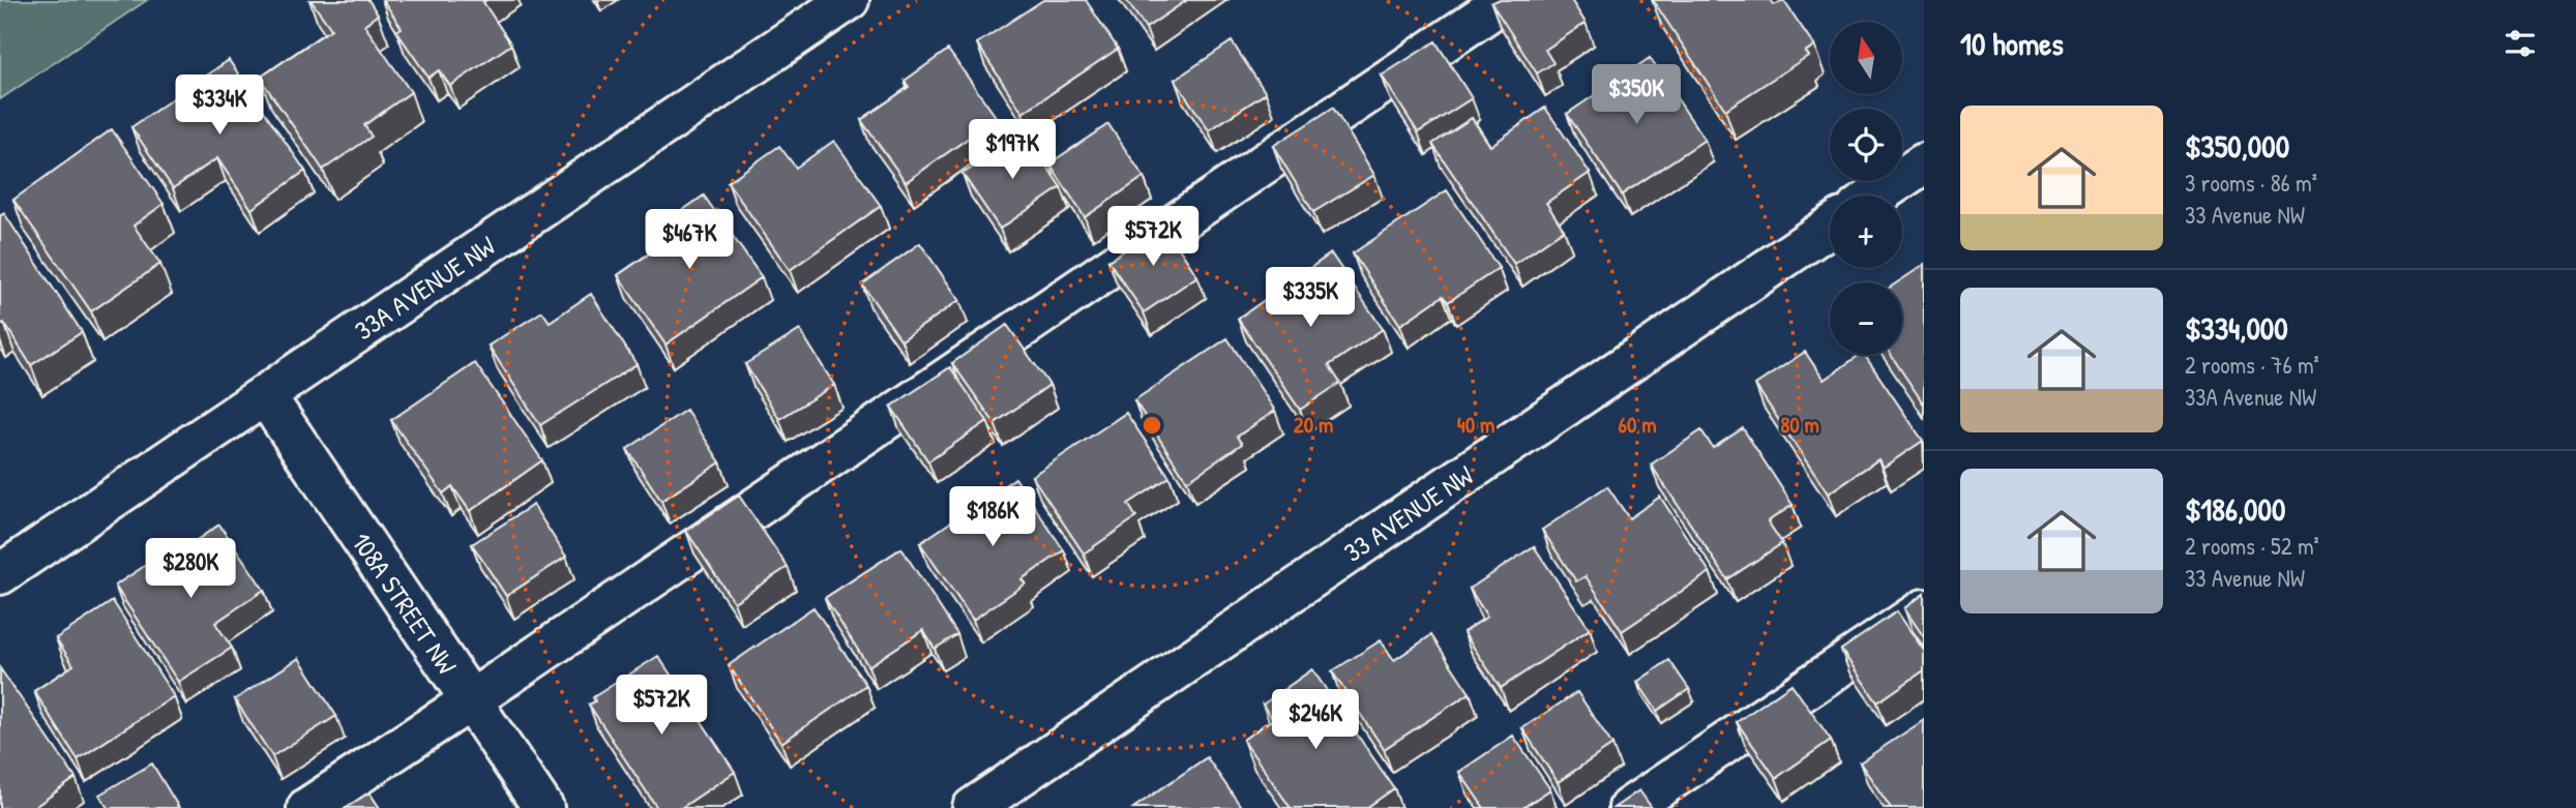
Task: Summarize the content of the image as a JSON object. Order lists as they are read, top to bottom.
{
  "streets": {
    "street": ["33A AVENUE NW", "33 AVENUE NW", "108A STREET NW"]
  },
  "crossings": [
    ["33A AVENUE NW", "108A STREET NW"]
  ],
  "north": "top",
  "page": {
    "heading": "10 homes",
    "map_buttons": ["+", "−"],
    "price": [
      "$350K",
      "$334K",
      "$197K",
      "$572K",
      "$467K",
      "$335K",
      "$186K",
      "$280K",
      "$572K",
      "$246K"
    ],
    "list": [
      {
        "name": "$350,000",
        "note": "3 rooms · 86 m² · 33 Avenue NW"
      },
      {
        "name": "$334,000",
        "note": "2 rooms · 76 m² · 33A Avenue NW"
      },
      {
        "name": "$186,000",
        "note": "2 rooms · 52 m² · 33 Avenue NW"
      }
    ]
  },
  "rings": [
    "20 m",
    "40 m",
    "60 m",
    "80 m"
  ]
}
